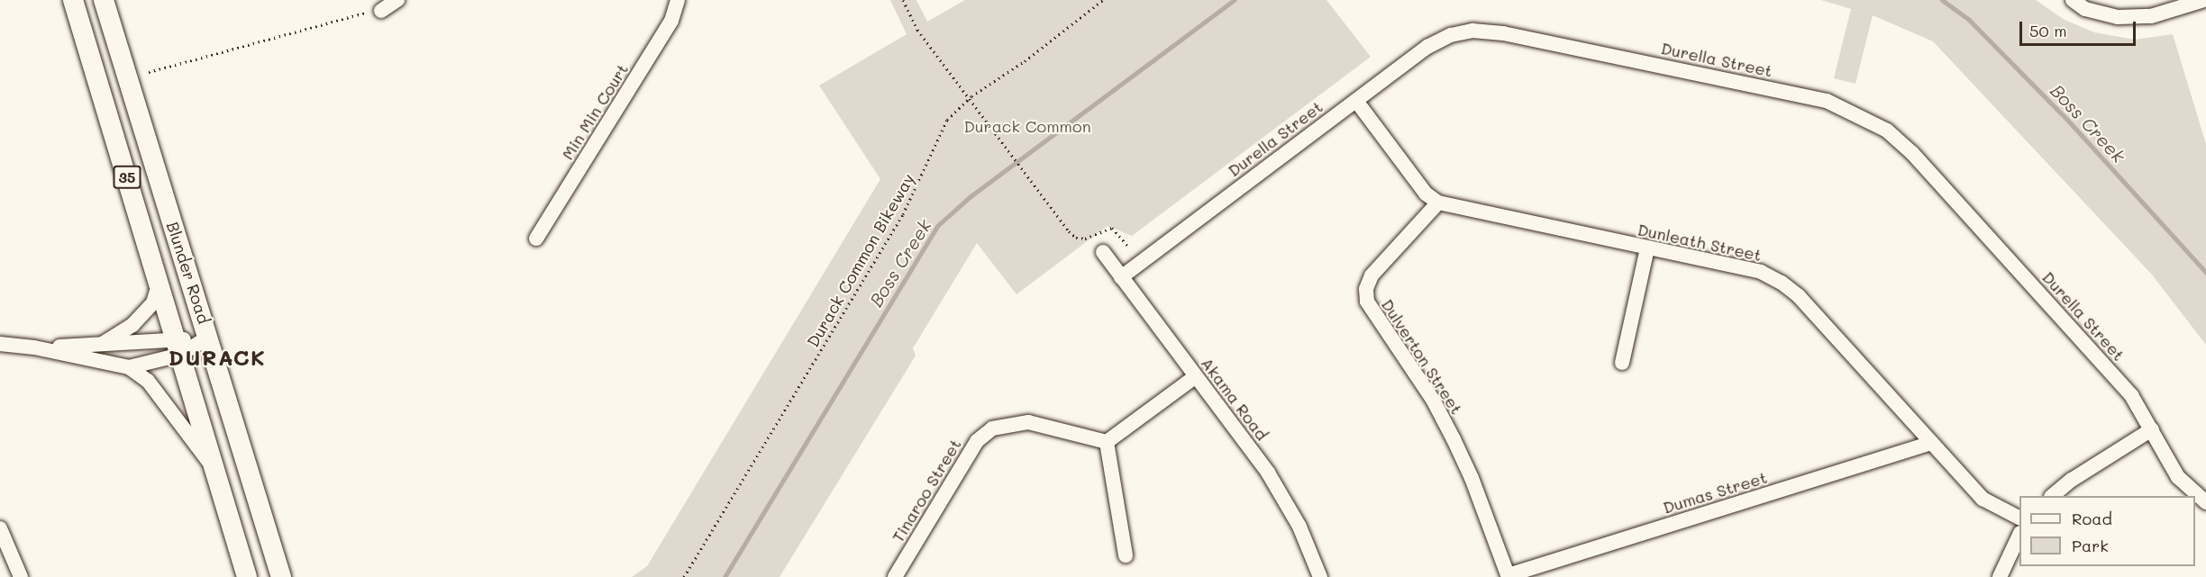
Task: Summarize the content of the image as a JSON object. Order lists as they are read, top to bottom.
{
  "streets": {
    "main road": ["35", "Blunder Road"],
    "street": [
      "Durella Street",
      "Min Min Court",
      "Dunleath Street",
      "Dulverton Street",
      "Akama Road",
      "Tinaroo Street",
      "Dumas Street"
    ],
    "path": ["Durack Common Bikeway"]
  },
  "crossings": [
    ["Durella Street", "Akama Road"],
    ["Dunleath Street", "Dulverton Street"],
    ["Dunleath Street", "Dumas Street"],
    ["Dulverton Street", "Dumas Street"]
  ],
  "districts": ["DURACK"],
  "water": ["Boss Creek"],
  "parks": ["Durack Common"],
  "legend": ["Road", "Park"],
  "scale_bar": "50 m"
}
